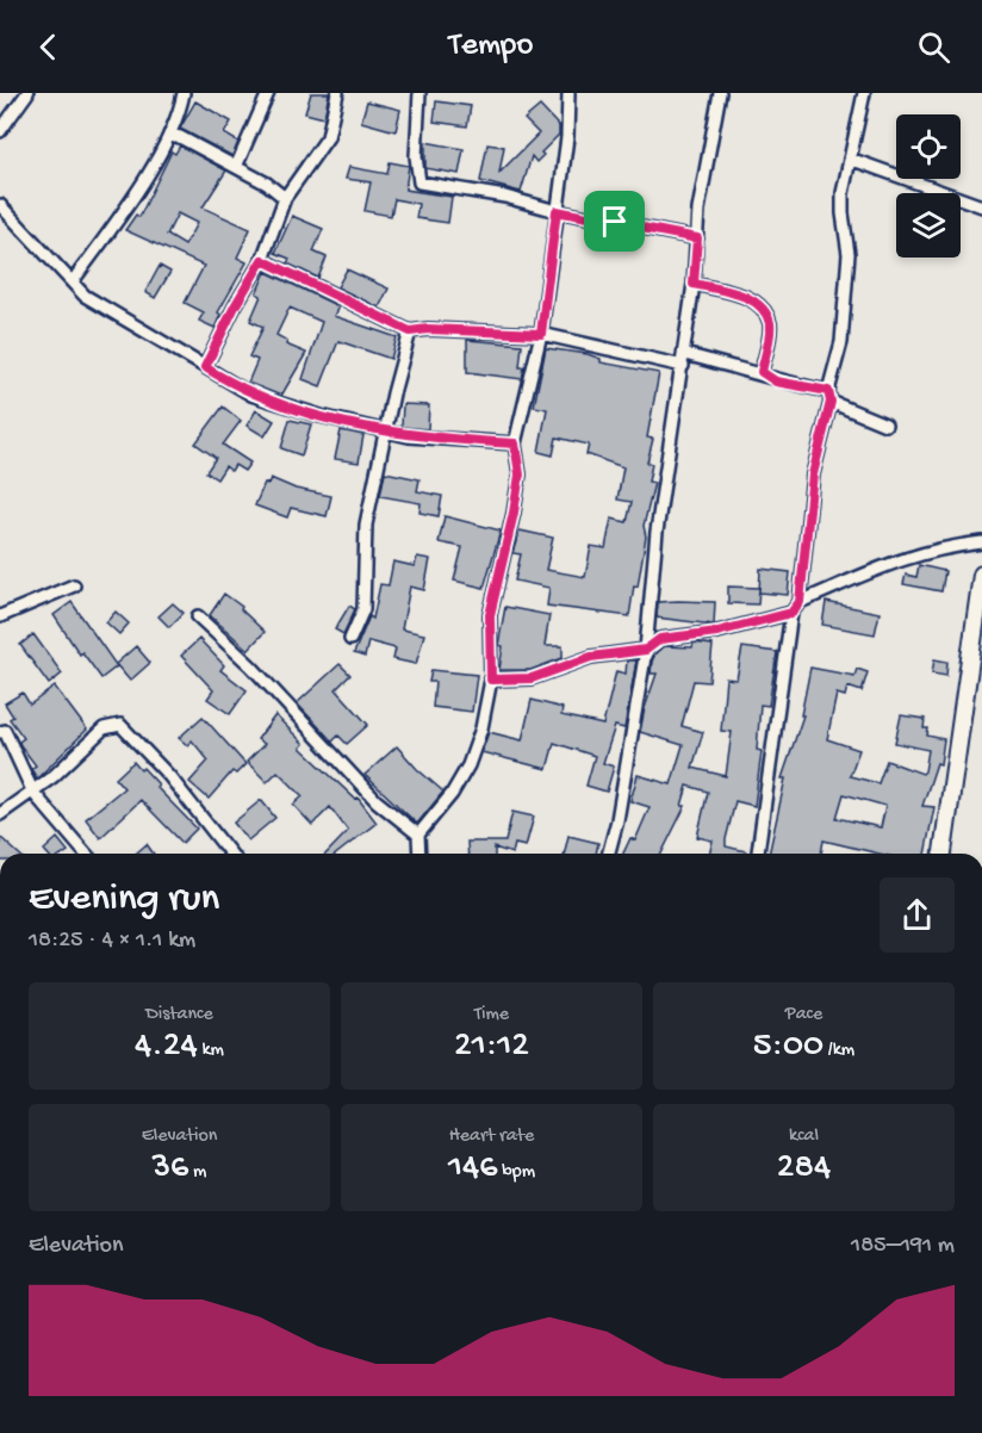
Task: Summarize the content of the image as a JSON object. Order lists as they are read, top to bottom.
{
  "page": {
    "header": "Tempo",
    "heading": ["Evening run", "18:25 · 4 × 1.1 km"],
    "stats": [
      ["Distance", "4.24 km"],
      ["Time", "21:12"],
      ["Pace", "5:00 /km"],
      ["Elevation", "36 m"],
      ["Heart rate", "146 bpm"],
      ["kcal", "284"]
    ],
    "chart": ["Elevation", "185–191 m"]
  }
}
